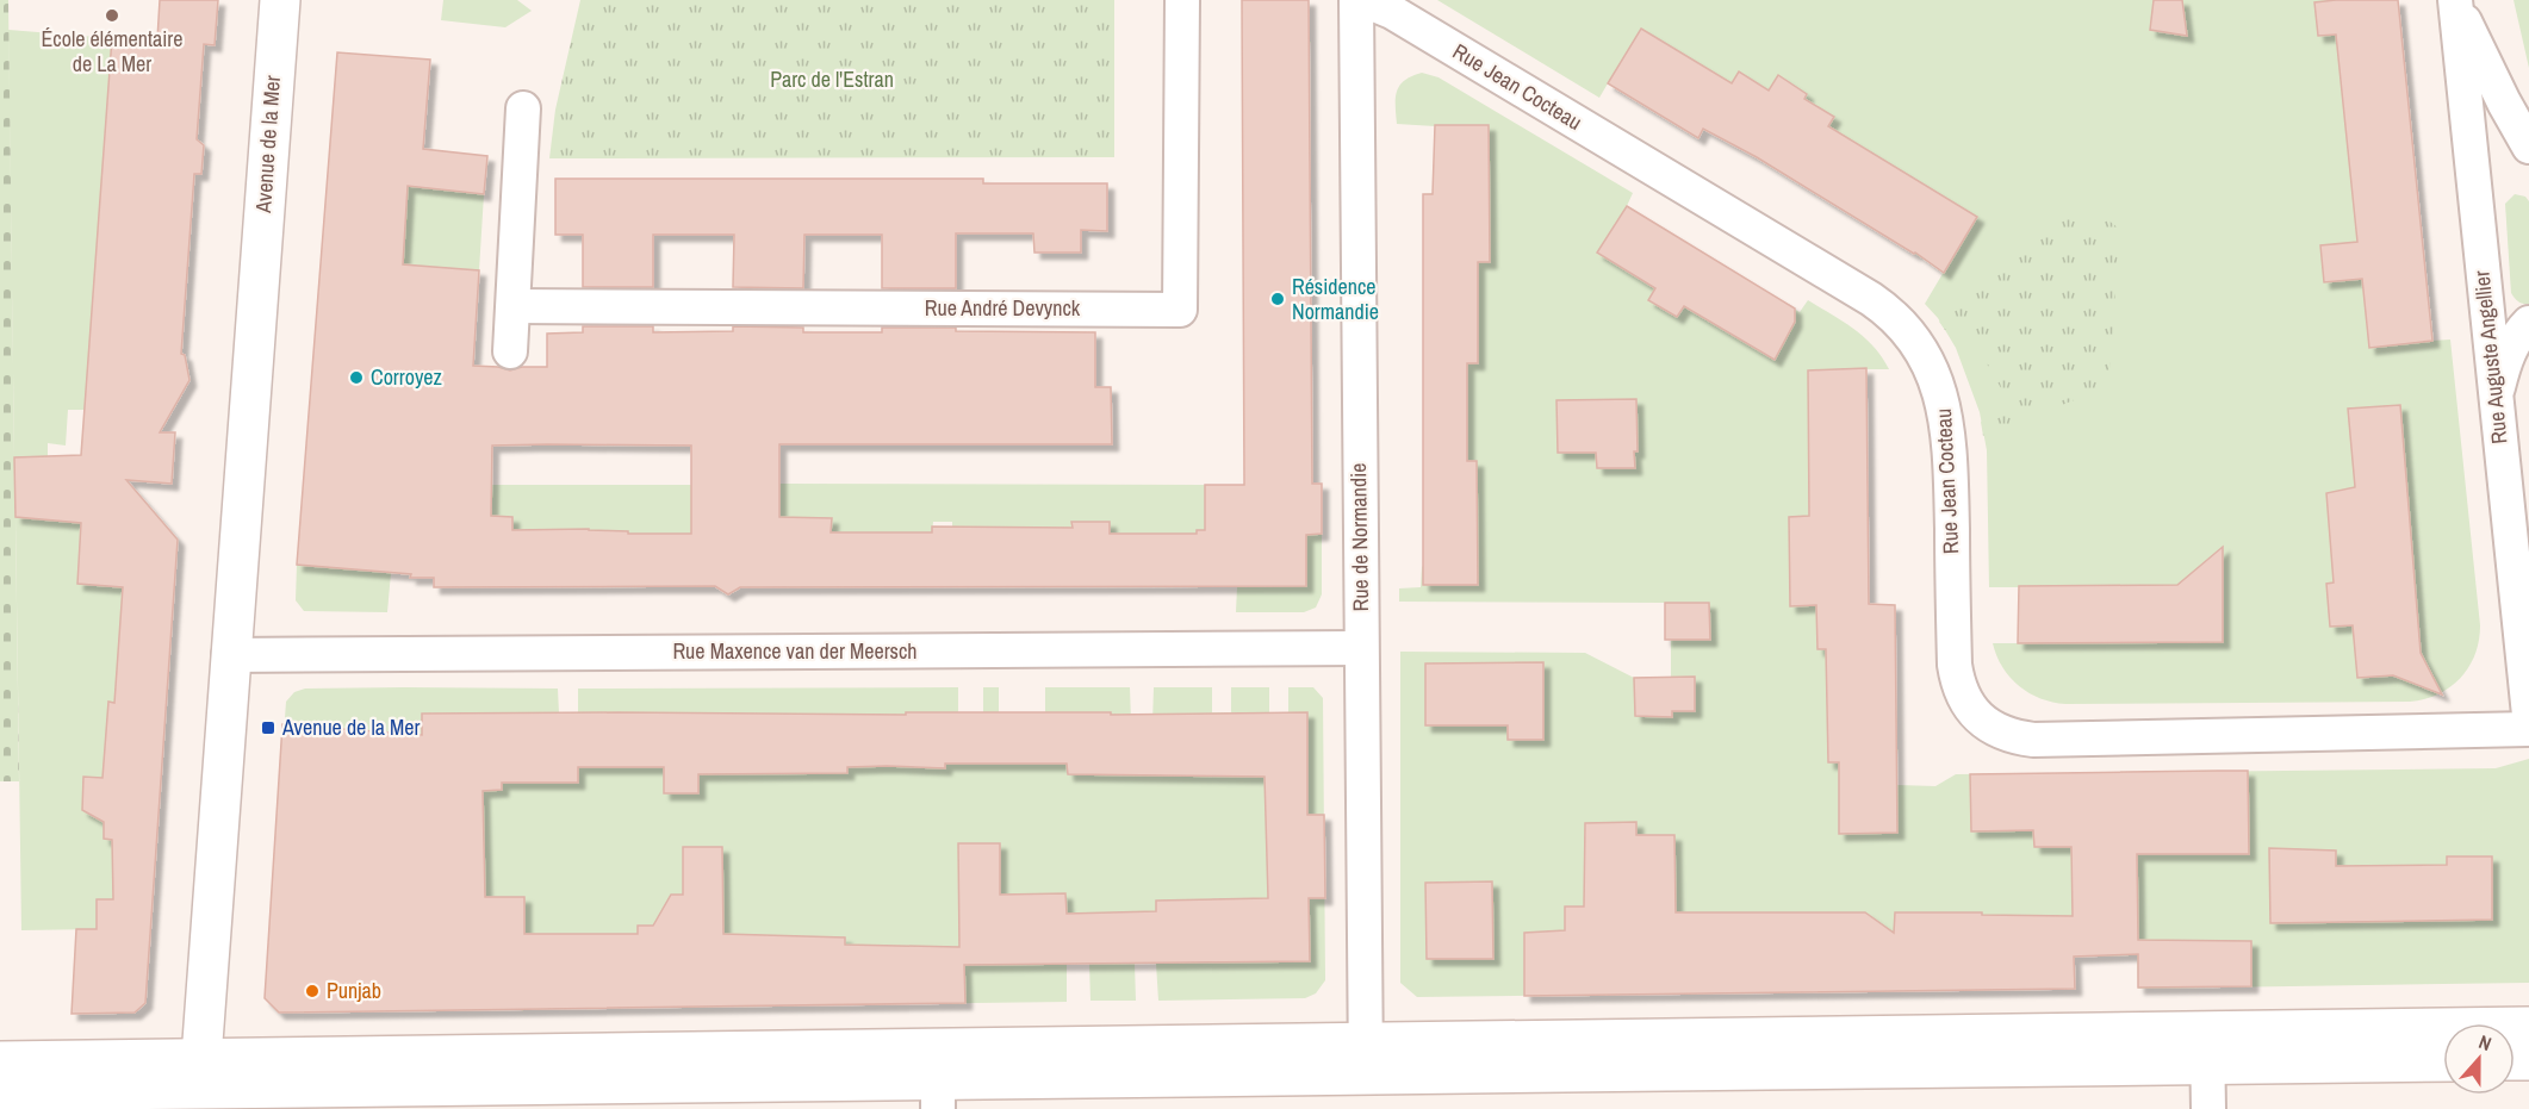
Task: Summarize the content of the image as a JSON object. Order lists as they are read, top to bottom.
{
  "streets": {
    "main road": ["Avenue de la Mer"],
    "street": [
      "Rue Jean Cocteau",
      "Rue André Devynck",
      "Rue Auguste Angellier",
      "Rue de Normandie",
      "Rue Maxence van der Meersch"
    ]
  },
  "crossings": [
    ["Avenue de la Mer", "Rue Maxence van der Meersch"],
    ["Rue de Normandie", "Rue Maxence van der Meersch"]
  ],
  "parks": ["Parc de l'Estran"],
  "places": {
    "other": [
      "École élémentaire de La Mer",
      "Résidence Normandie",
      "Corroyez",
      "Punjab"
    ],
    "transit": ["Avenue de la Mer"]
  },
  "north": "top"
}
